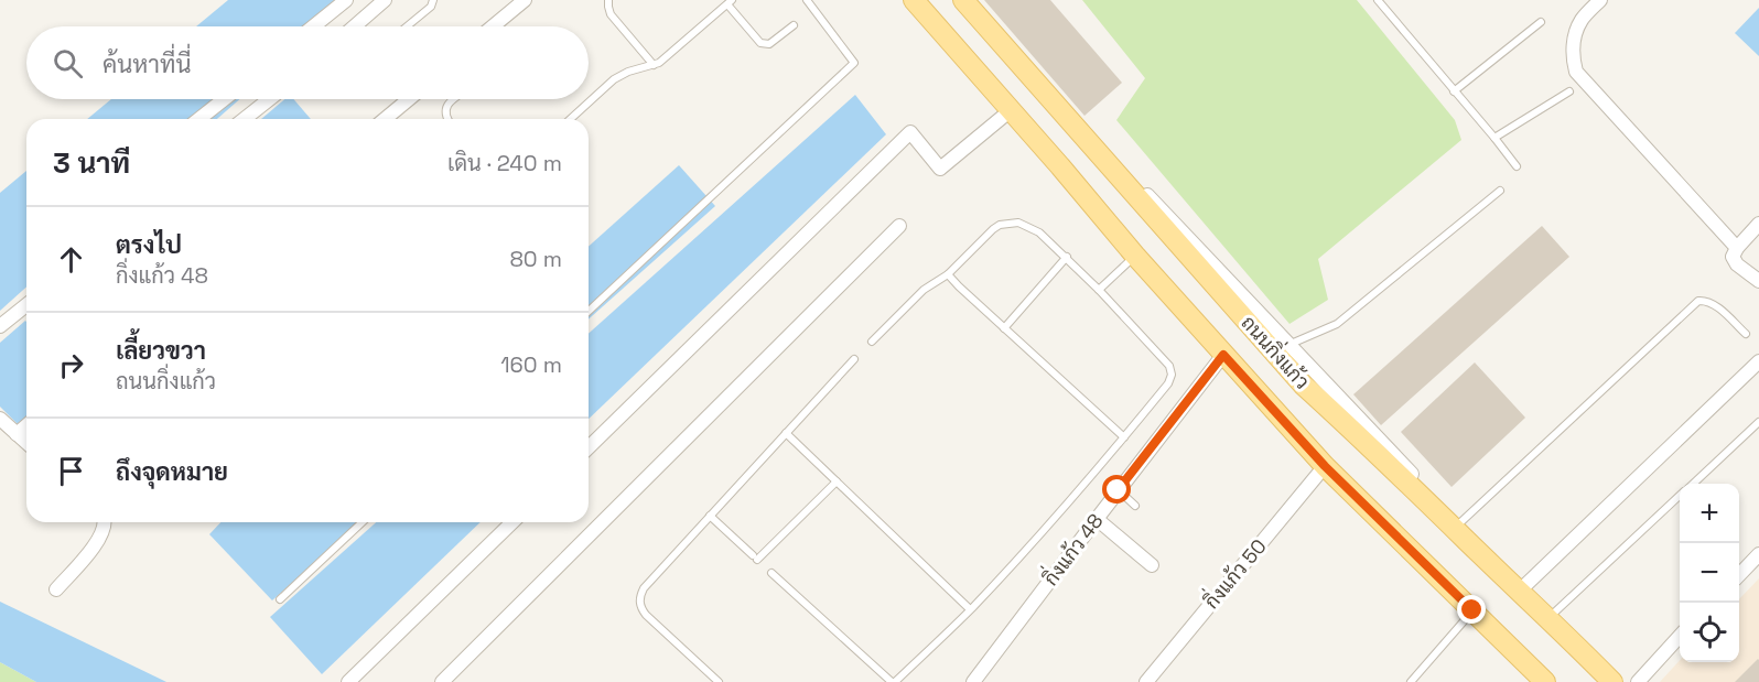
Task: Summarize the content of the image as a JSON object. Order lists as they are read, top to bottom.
{
  "streets": {
    "main road": ["ถนนกิ่งแก้ว"],
    "street": ["กิ่งแก้ว 48", "กิ่งแก้ว 50"]
  },
  "crossings": [
    ["ถนนกิ่งแก้ว", "กิ่งแก้ว 48"],
    ["ถนนกิ่งแก้ว", "กิ่งแก้ว 50"]
  ],
  "page": {
    "search": "ค้นหาที่นี่",
    "heading": ["3 นาที", "เดิน · 240 m"],
    "list": [
      ["ตรงไป", "กิ่งแก้ว 48", "80 m"],
      ["เลี้ยวขวา", "ถนนกิ่งแก้ว", "160 m"],
      "ถึงจุดหมาย"
    ],
    "map_buttons": ["+", "−"]
  }
}
